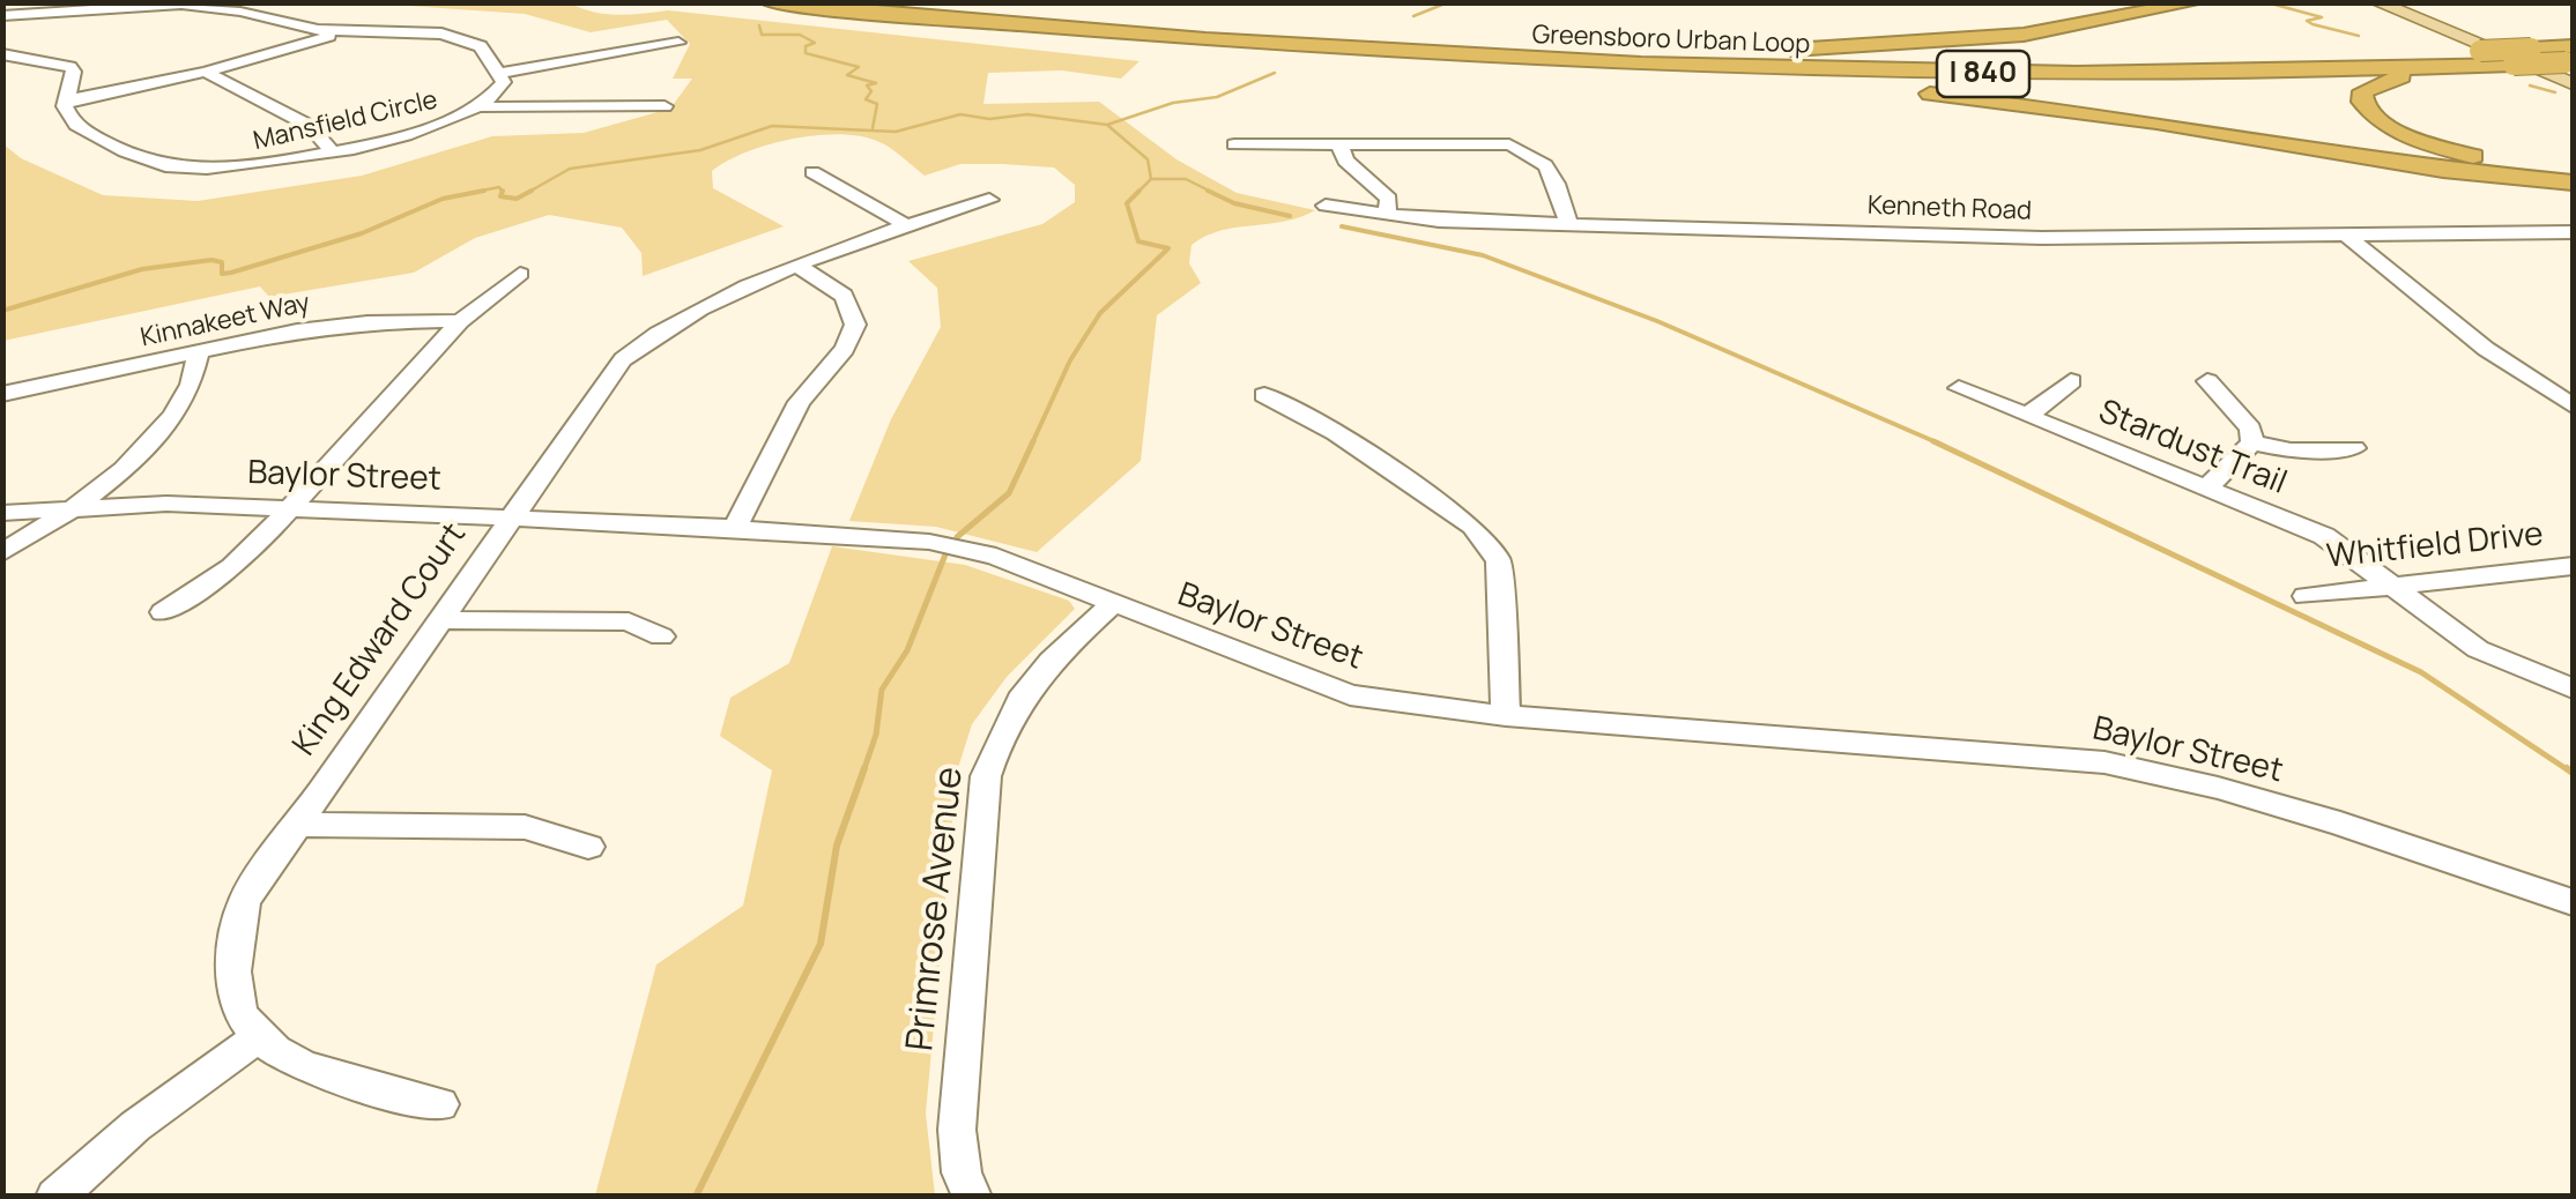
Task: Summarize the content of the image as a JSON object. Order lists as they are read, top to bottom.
{
  "streets": {
    "highway": ["Greensboro Urban Loop", "I 840"],
    "street": [
      "Mansfield Circle",
      "Kenneth Road",
      "Kinnakeet Way",
      "Stardust Trail",
      "Baylor Street",
      "Whitfield Drive",
      "King Edward Court",
      "Primrose Avenue"
    ]
  },
  "crossings": [
    ["Stardust Trail", "Whitfield Drive"],
    ["Baylor Street", "King Edward Court"],
    ["Baylor Street", "Primrose Avenue"]
  ]
}
